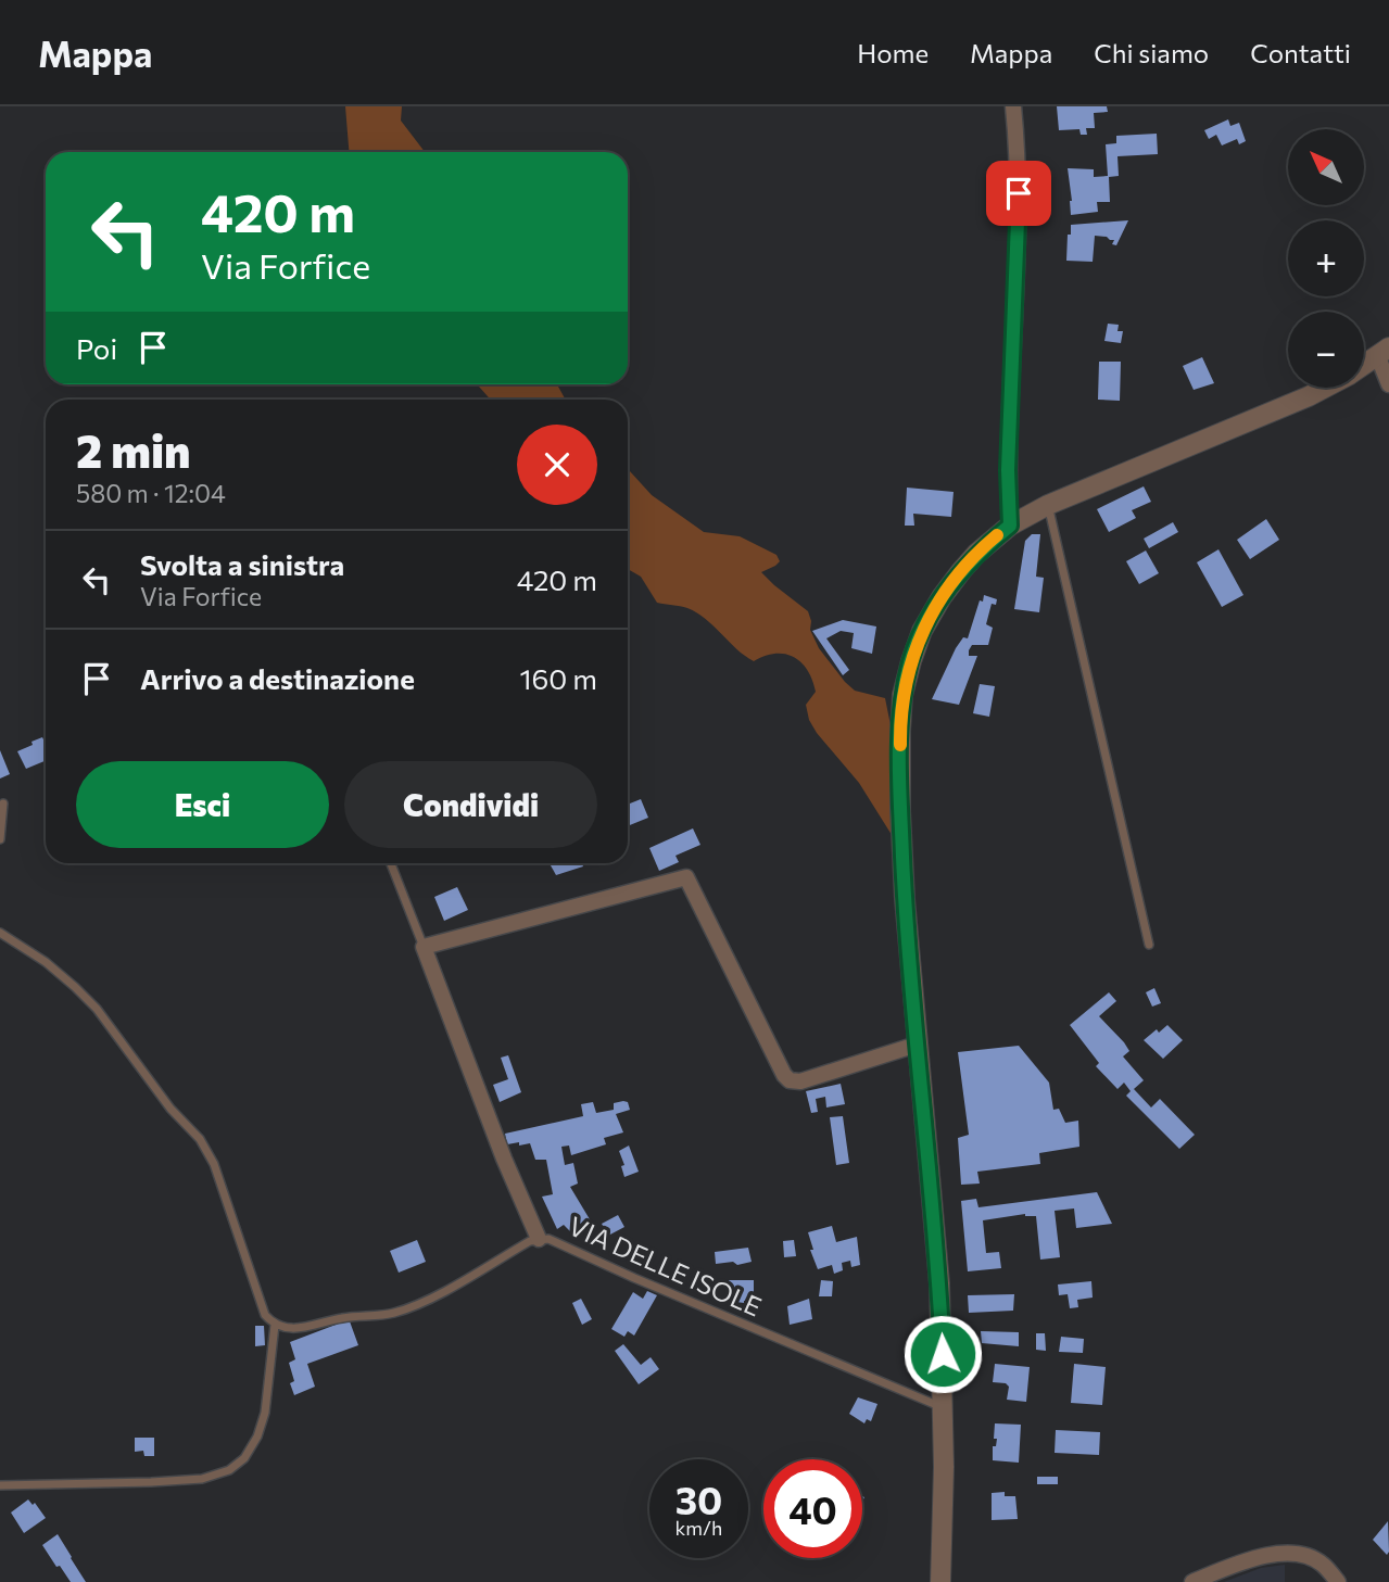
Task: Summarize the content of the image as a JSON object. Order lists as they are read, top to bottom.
{
  "streets": {
    "lane": ["VIA DELLE ISOLE"]
  },
  "north": "top left",
  "page": {
    "header": "Mappa",
    "nav": [
      "Home",
      "Mappa",
      "Chi siamo",
      "Contatti"
    ],
    "map_buttons": ["+", "−"],
    "turn": ["420 m", "Via Forfice"],
    "then": "Poi",
    "heading": ["2 min", "580 m · 12:04"],
    "list": [
      {
        "name": "Svolta a sinistra",
        "note": "Via Forfice",
        "value": "420 m"
      },
      {
        "name": "Arrivo a destinazione",
        "value": "160 m"
      }
    ],
    "buttons": ["Esci", "Condividi"],
    "speed": "30 km/h",
    "limit": "40"
  }
}
